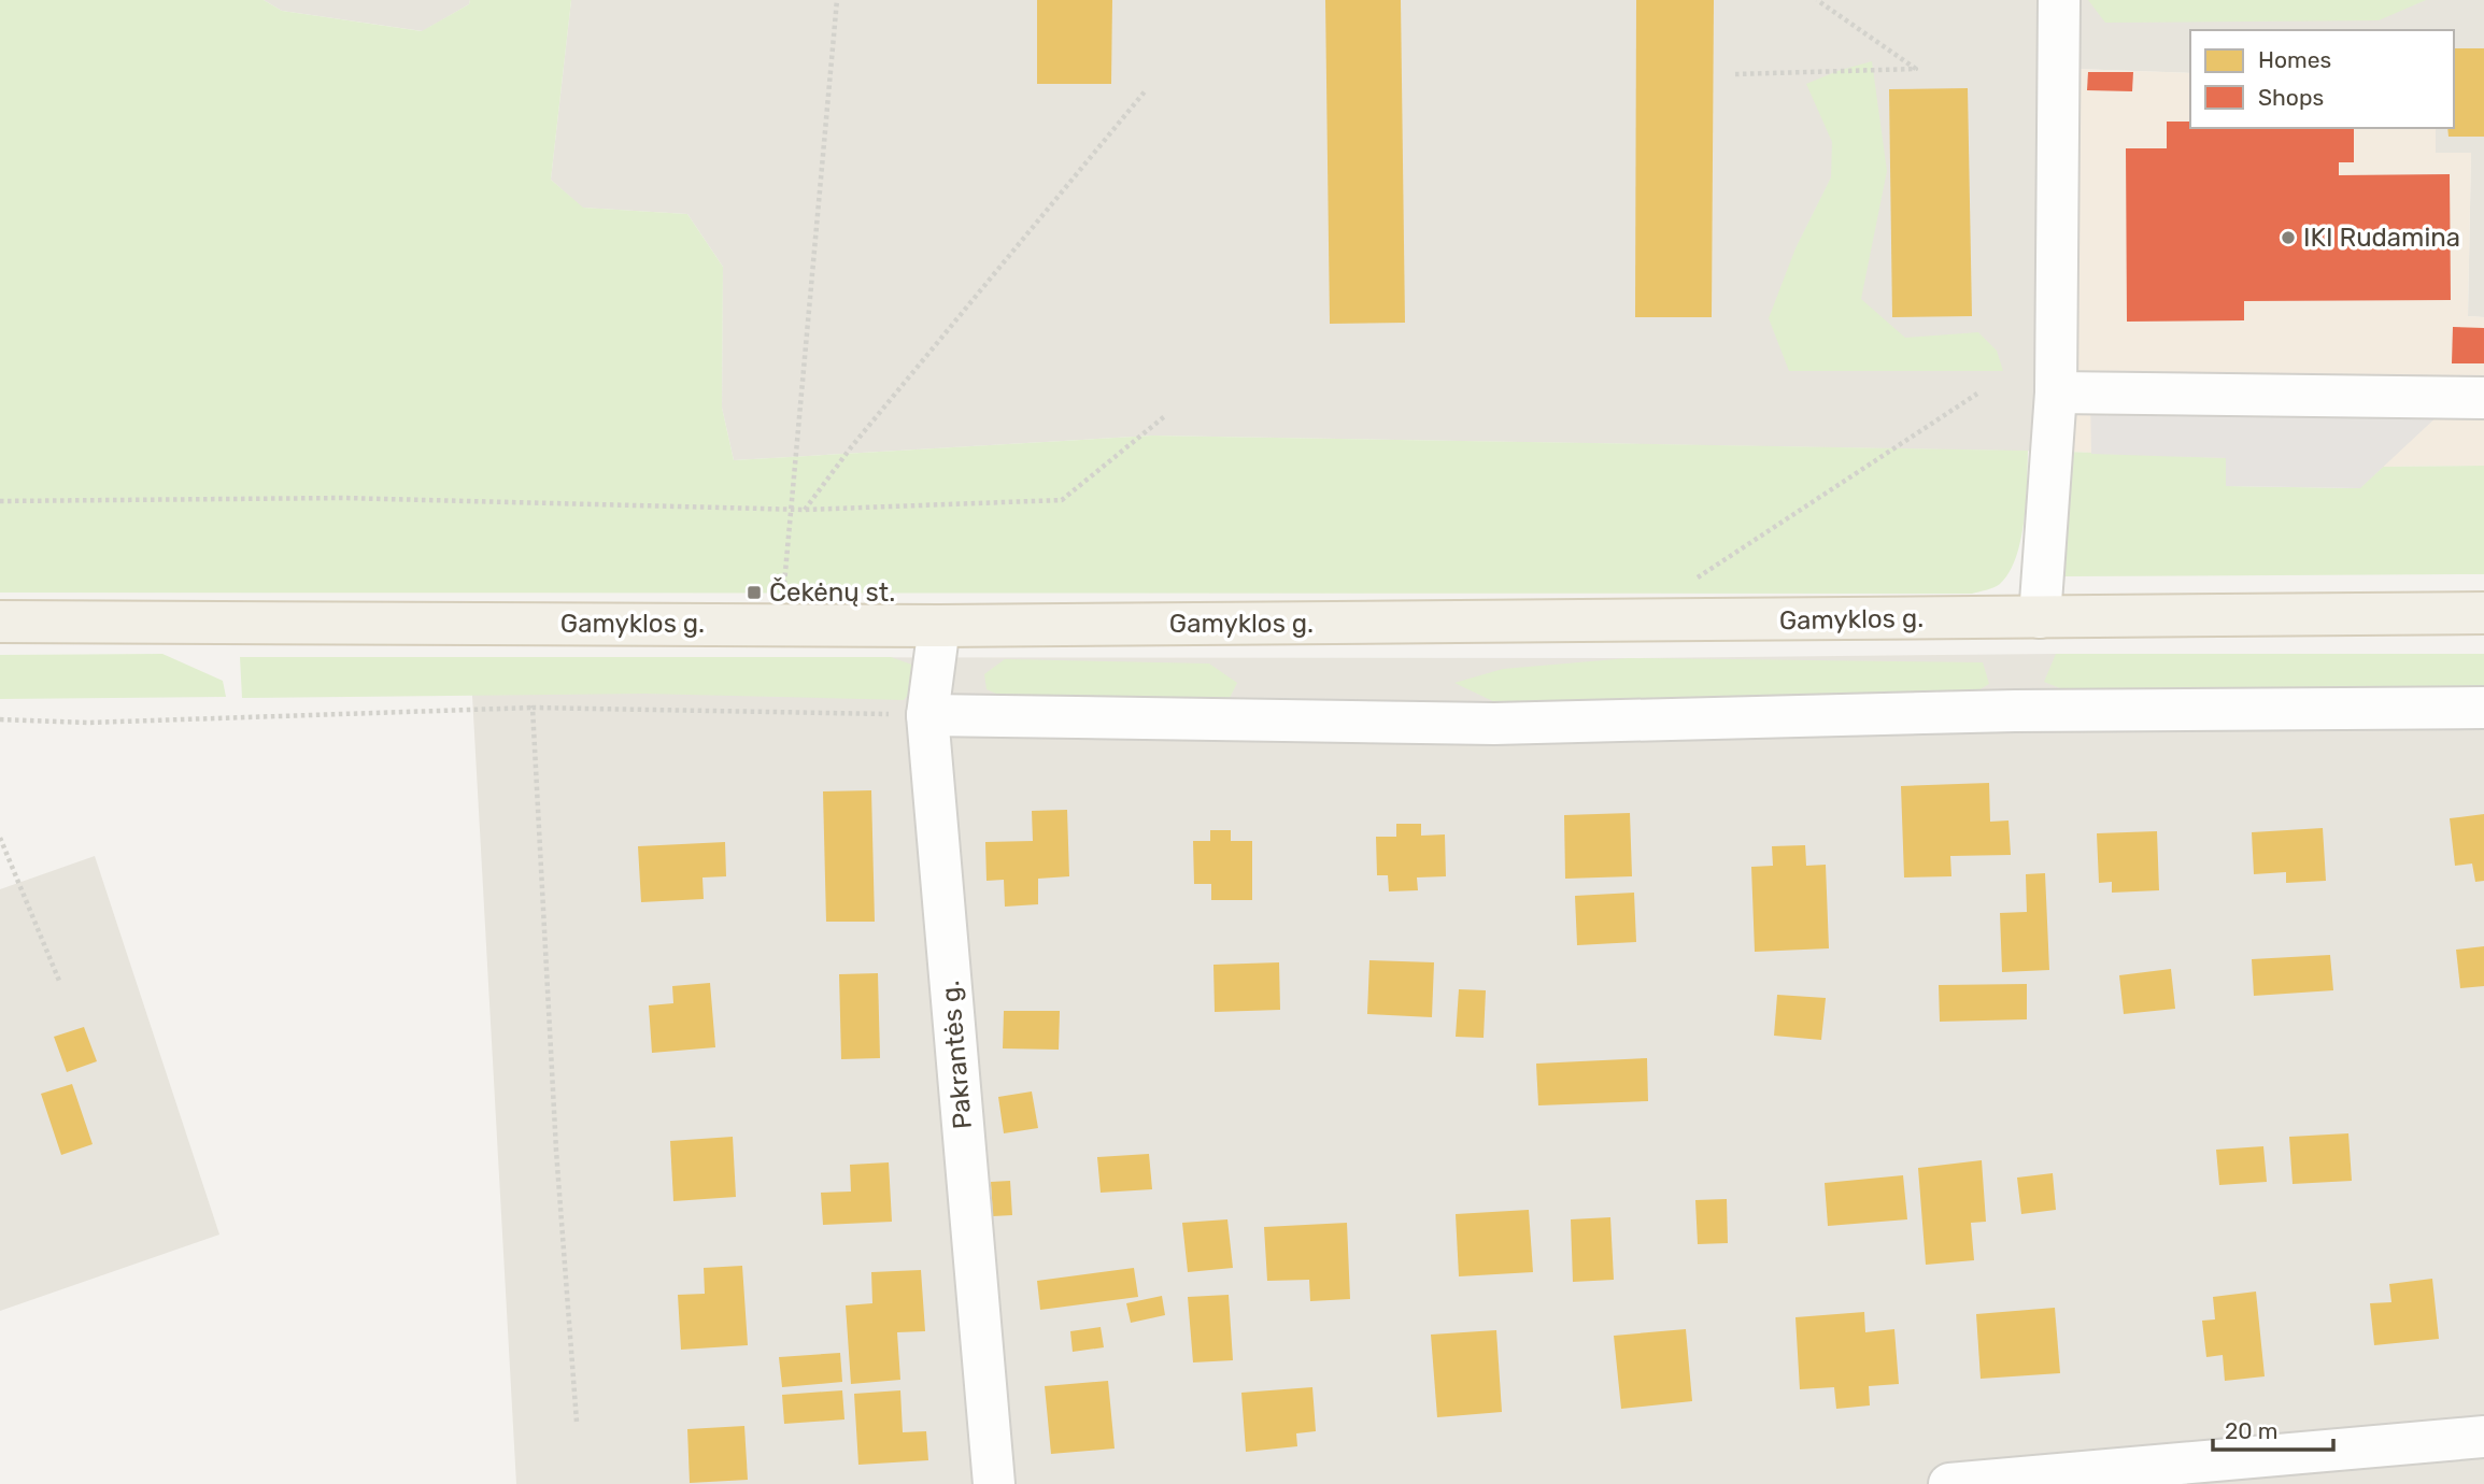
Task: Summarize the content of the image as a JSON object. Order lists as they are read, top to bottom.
{
  "streets": {
    "main road": ["Gamyklos g."],
    "street": ["Pakrantės g."]
  },
  "crossings": [
    ["Gamyklos g.", "Pakrantės g."]
  ],
  "places": {
    "other": ["IKI Rudamina"],
    "transit": ["Čekėnų st."]
  },
  "legend": ["Homes", "Shops"],
  "scale_bar": "20 m"
}
